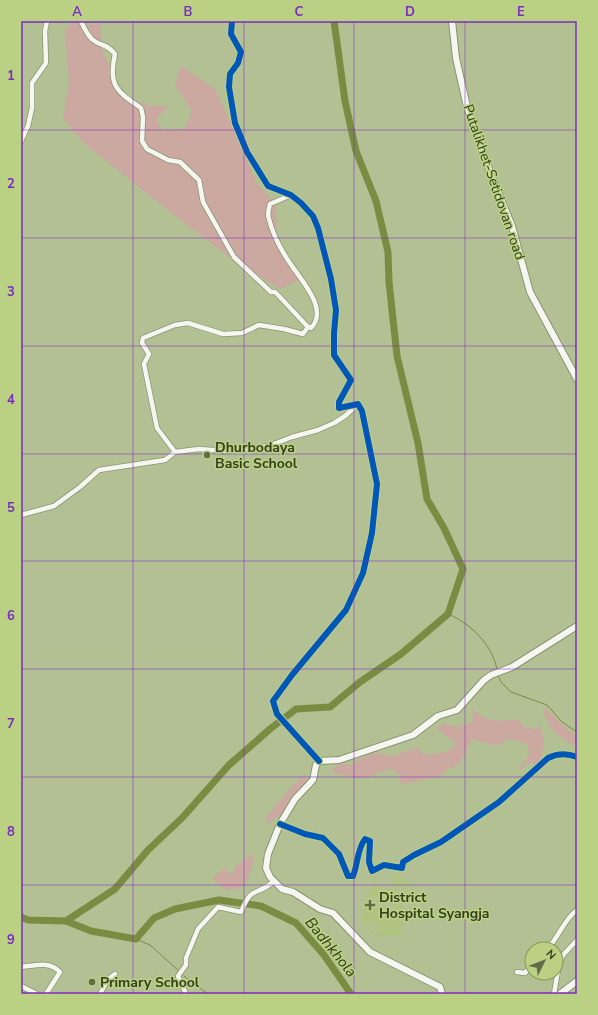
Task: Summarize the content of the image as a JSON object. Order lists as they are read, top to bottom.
{
  "streets": {
    "main road": ["Putalikhet-Setidovan road"]
  },
  "water": ["Badhkhola"],
  "places": {
    "other": ["Dhurbodaya Basic School", "Primary School"],
    "health": ["District Hospital Syangja"]
  },
  "north": "top right",
  "grid": {
    "columns": [
      "A",
      "B",
      "C",
      "D",
      "E"
    ],
    "rows": [
      "1",
      "2",
      "3",
      "4",
      "5",
      "6",
      "7",
      "8",
      "9"
    ]
  }
}
